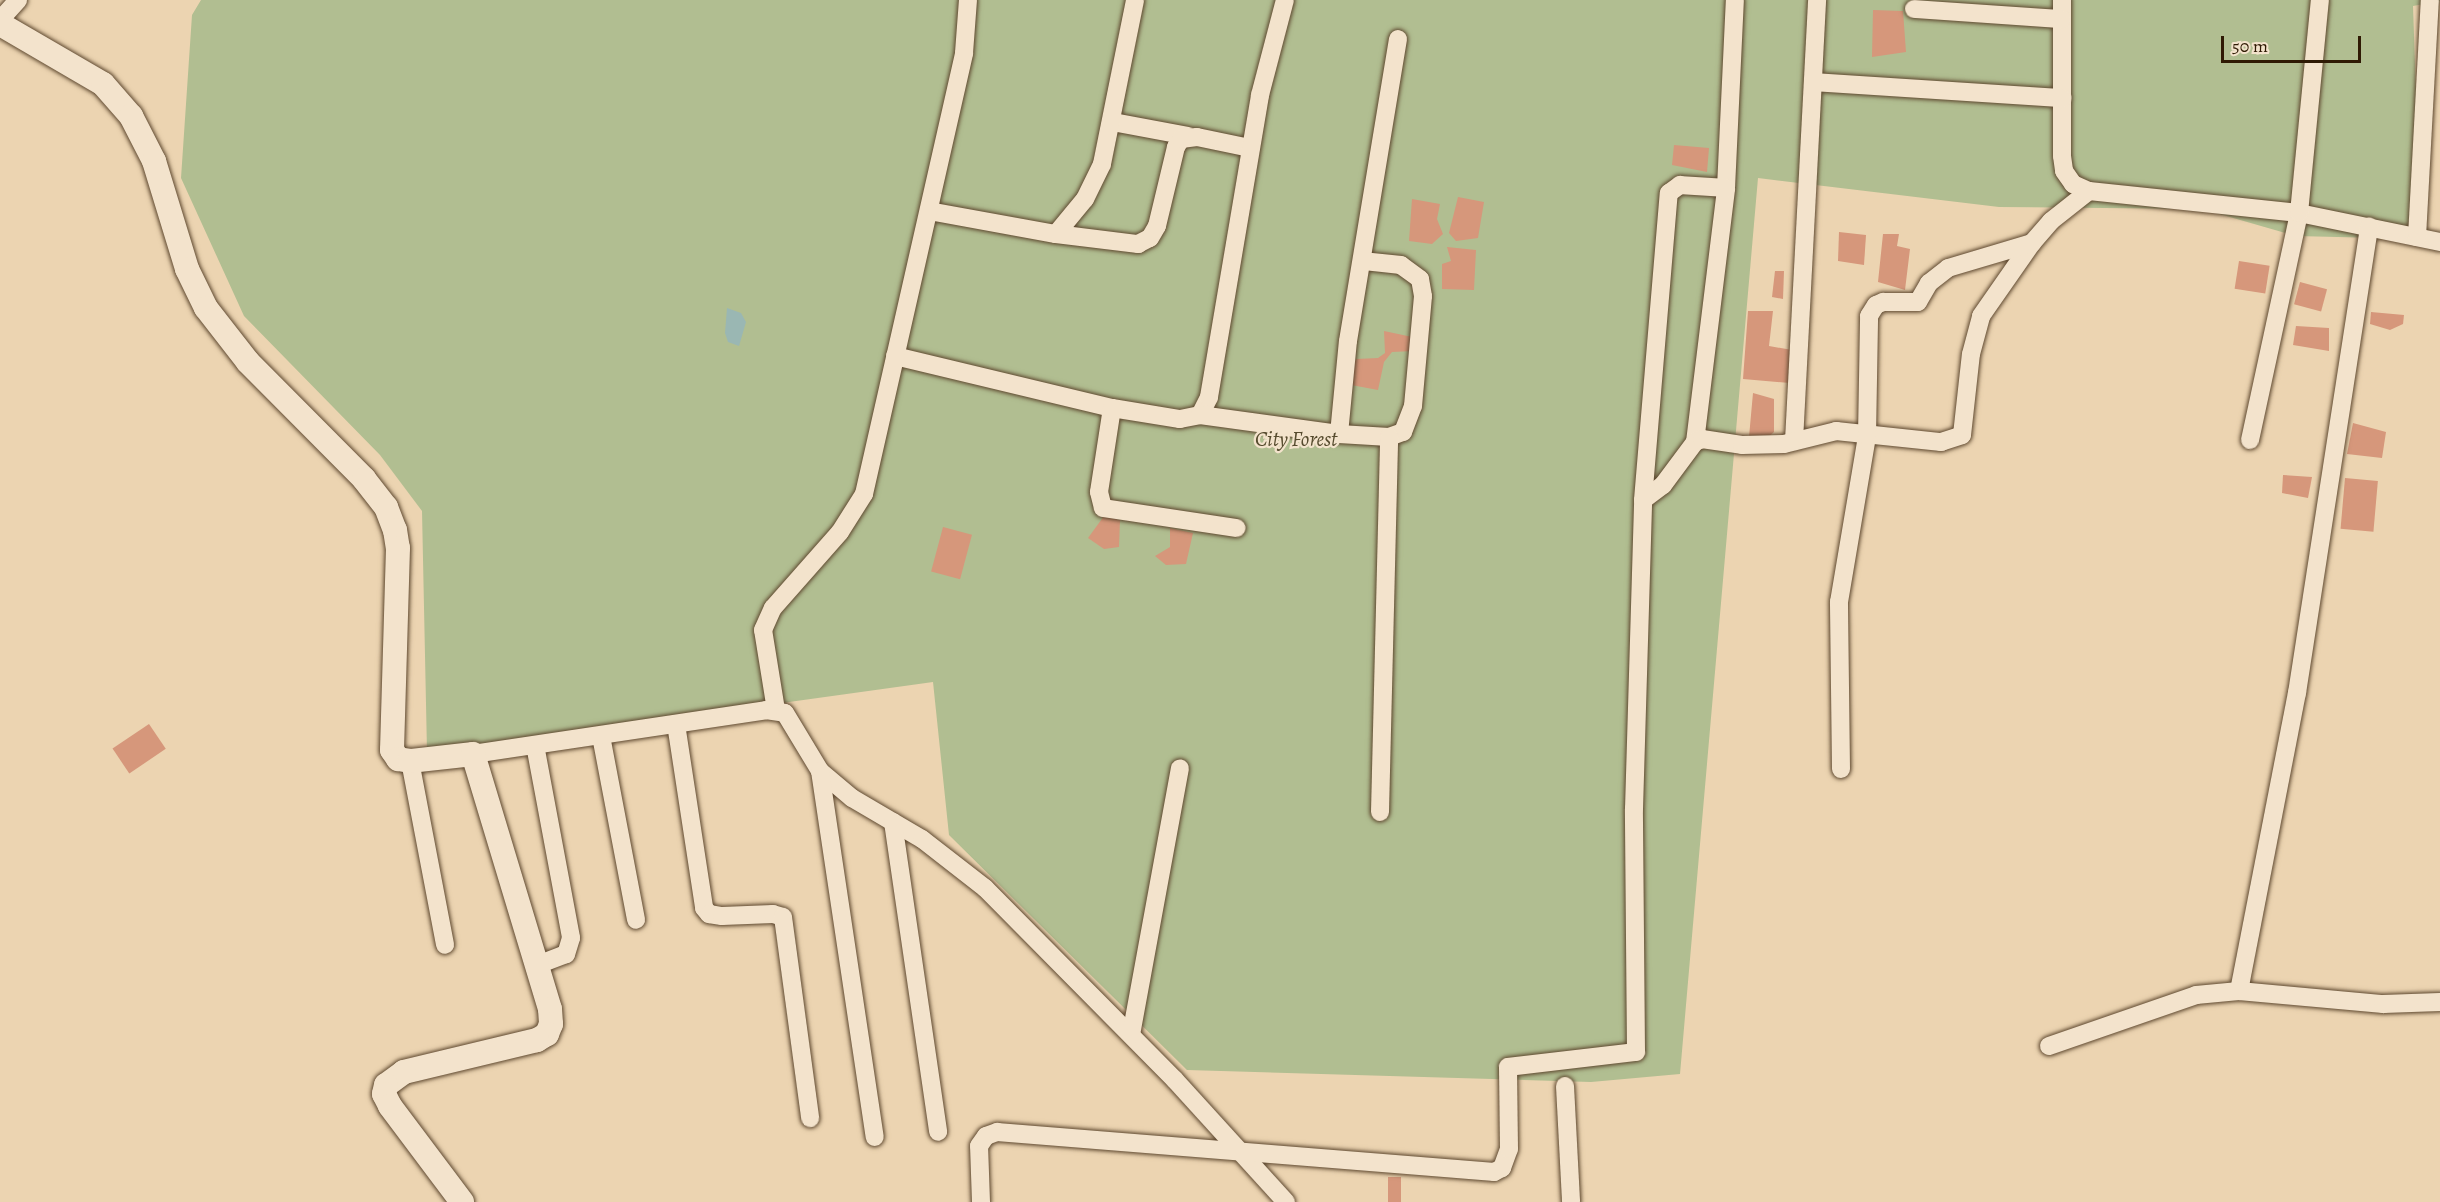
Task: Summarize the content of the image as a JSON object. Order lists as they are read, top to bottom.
{
  "parks": ["City Forest"],
  "scale_bar": "50 m"
}
